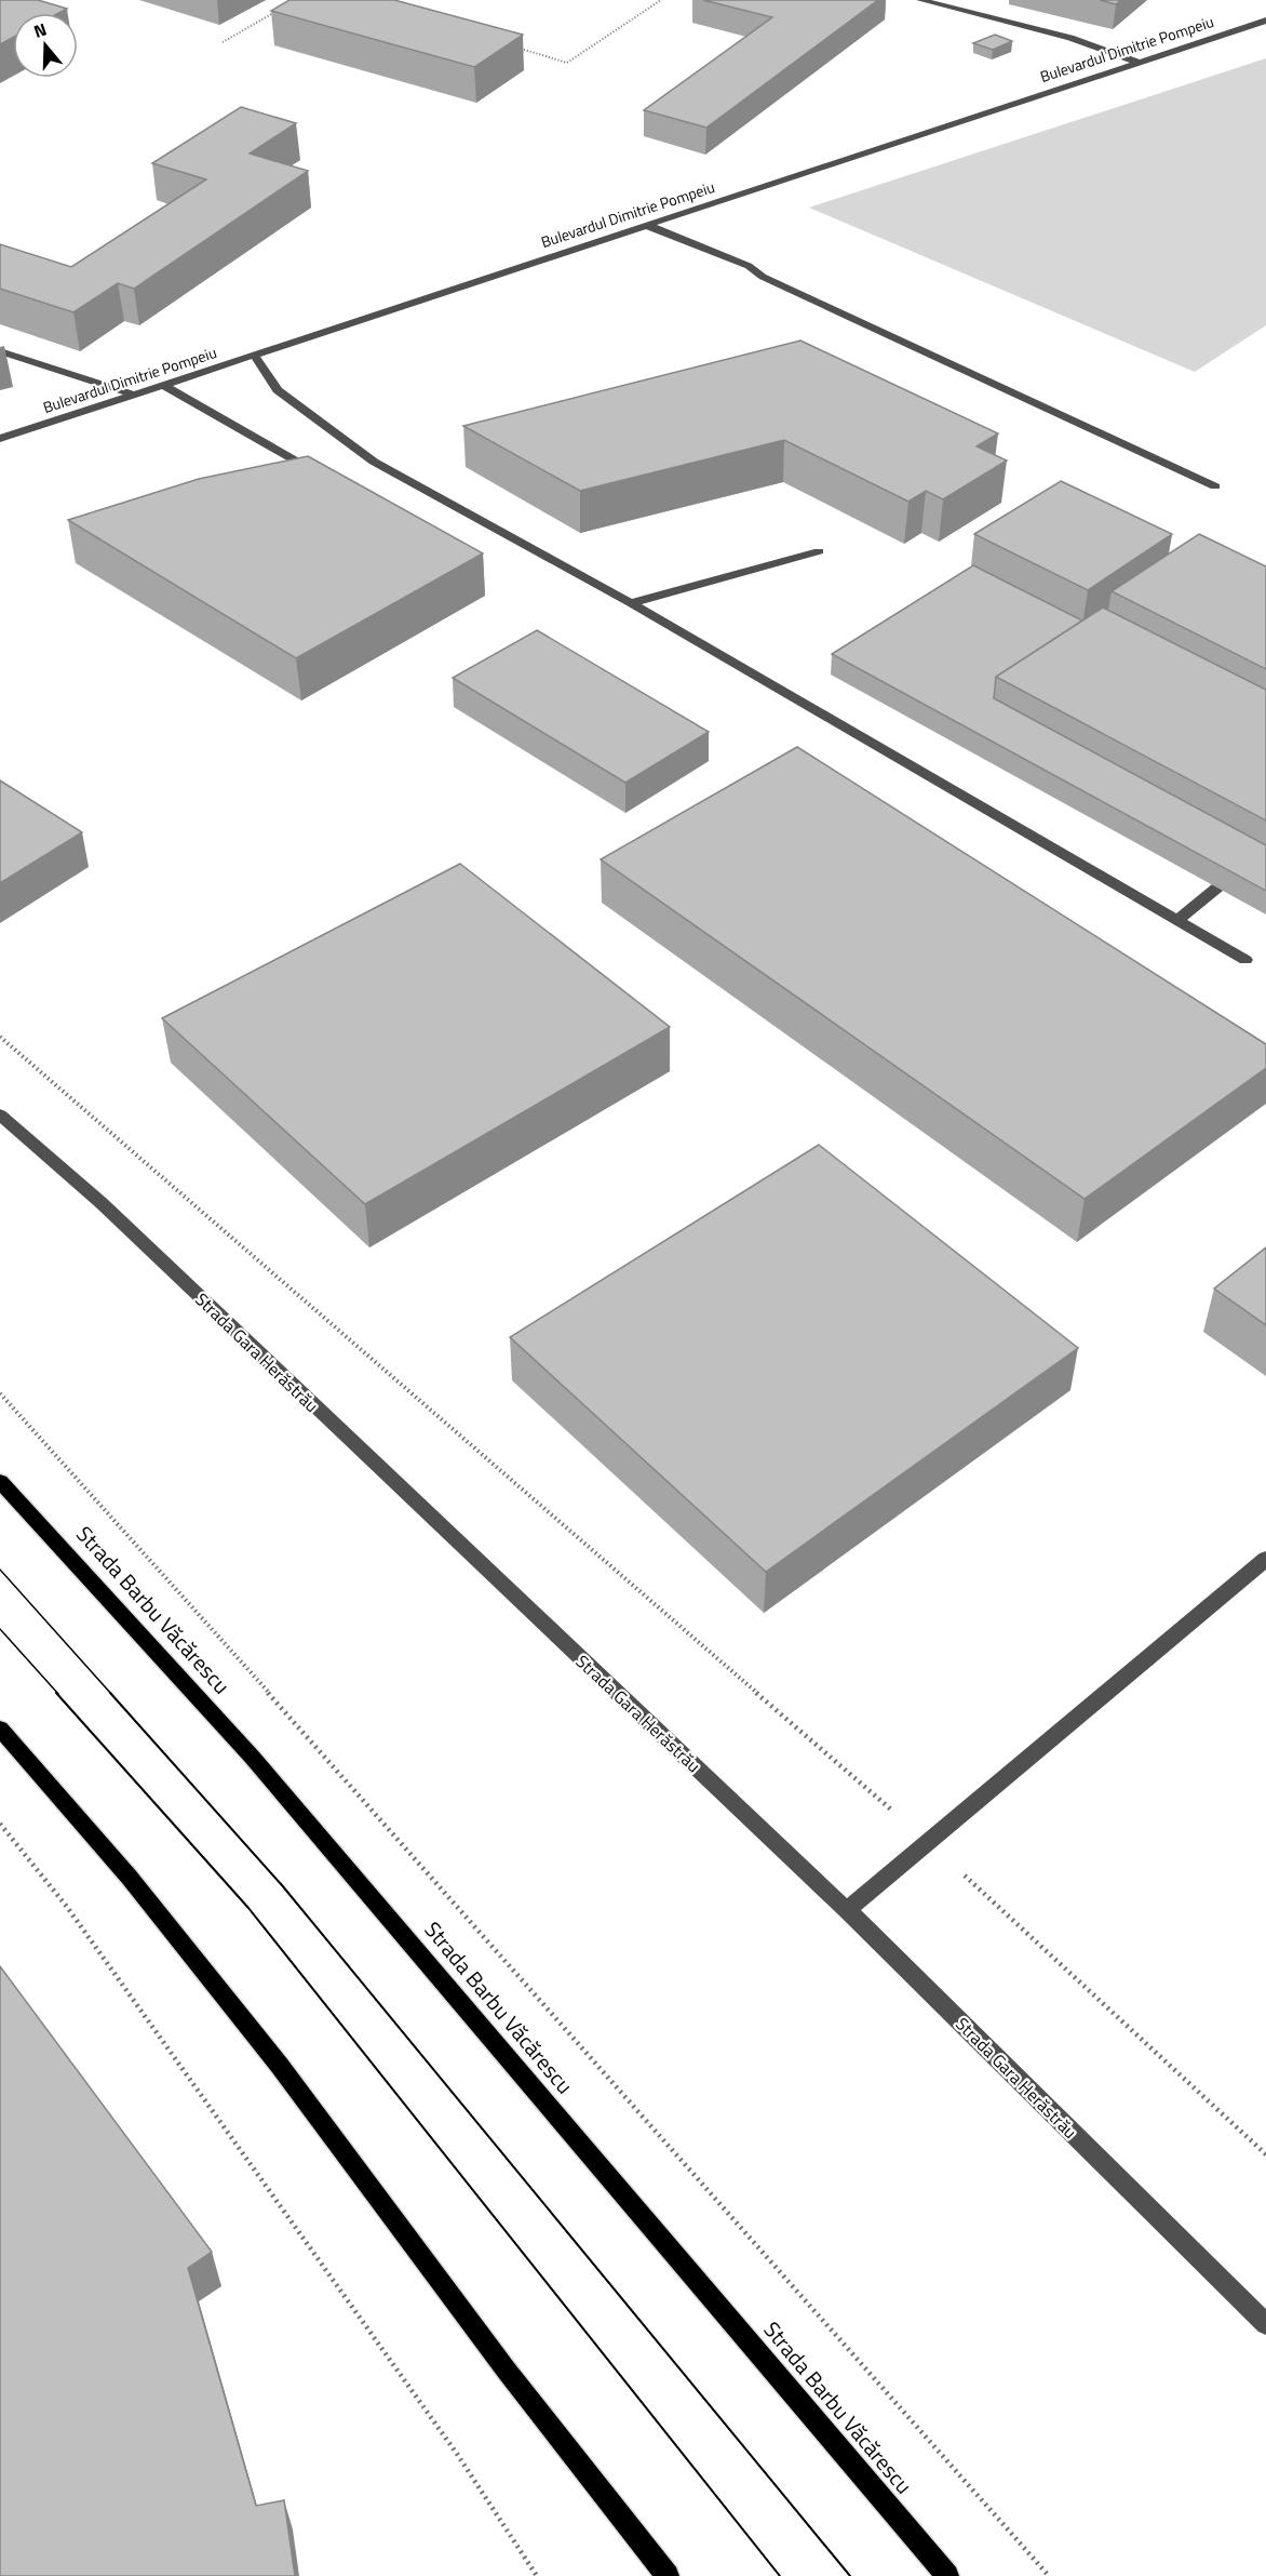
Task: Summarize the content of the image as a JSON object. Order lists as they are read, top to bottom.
{
  "streets": {
    "main road": ["Strada Barbu Văcărescu"],
    "street": ["Bulevardul Dimitrie Pompeiu", "Strada Gara Herăstrău"]
  },
  "north": "top"
}
